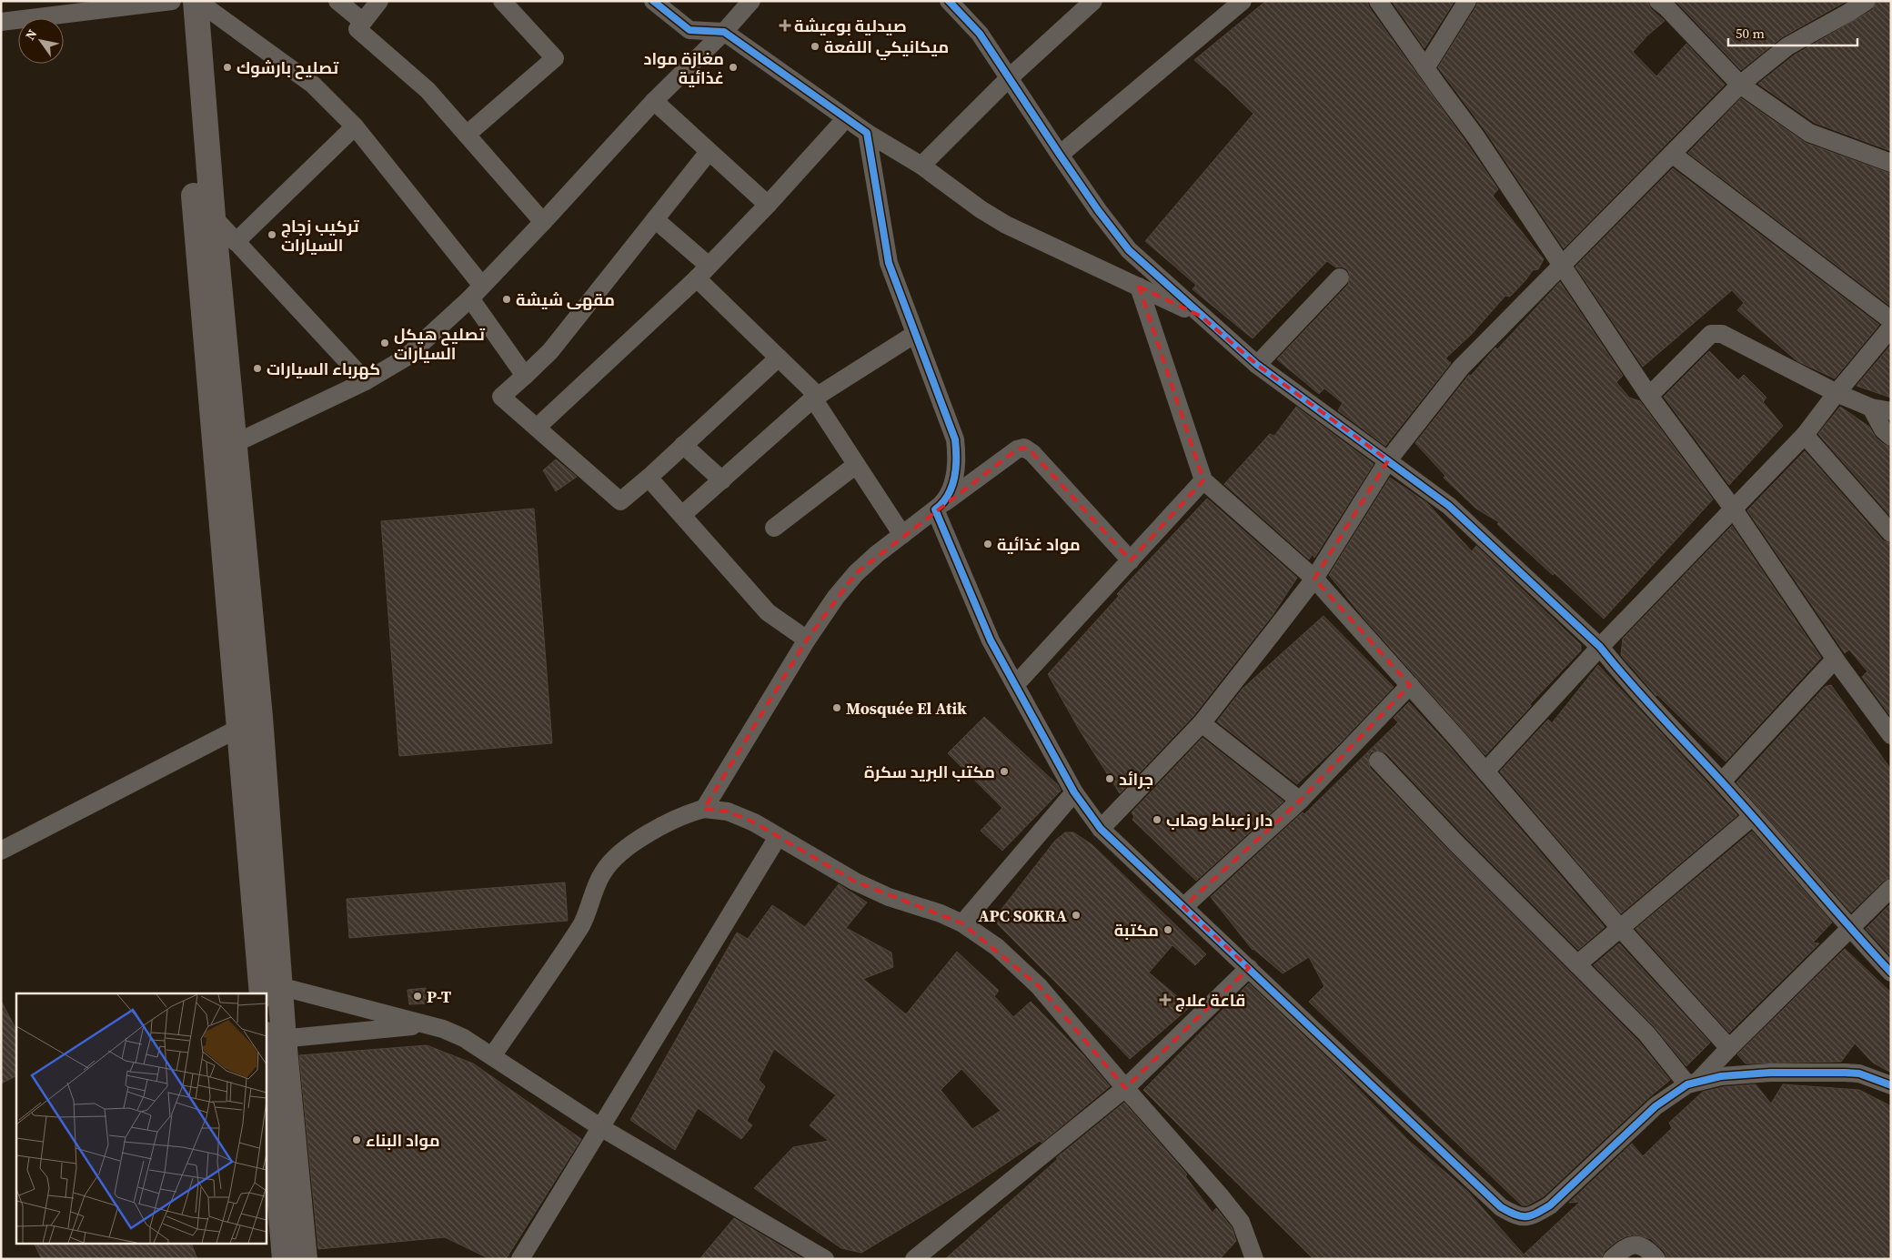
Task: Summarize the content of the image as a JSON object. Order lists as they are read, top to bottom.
{
  "places": {
    "health": ["صيدلية بوعيشة", "قاعة علاج"],
    "other": [
      "ميكانيكي اللفعة",
      "تصليح بارشوك",
      "مغازة مواد غذائية",
      "تركيب زجاج السيارات",
      "مقهى شيشة",
      "تصليح هيكل السيارات",
      "كهرباء السيارات",
      "مواد غذائية",
      "Mosquée El Atik",
      "مكتب البريد سكرة",
      "جرائد",
      "دار زعباط وهاب",
      "APC SOKRA",
      "مكتبة",
      "P-T",
      "مواد البناء"
    ]
  },
  "scale_bar": "50 m",
  "north": "top left"
}
